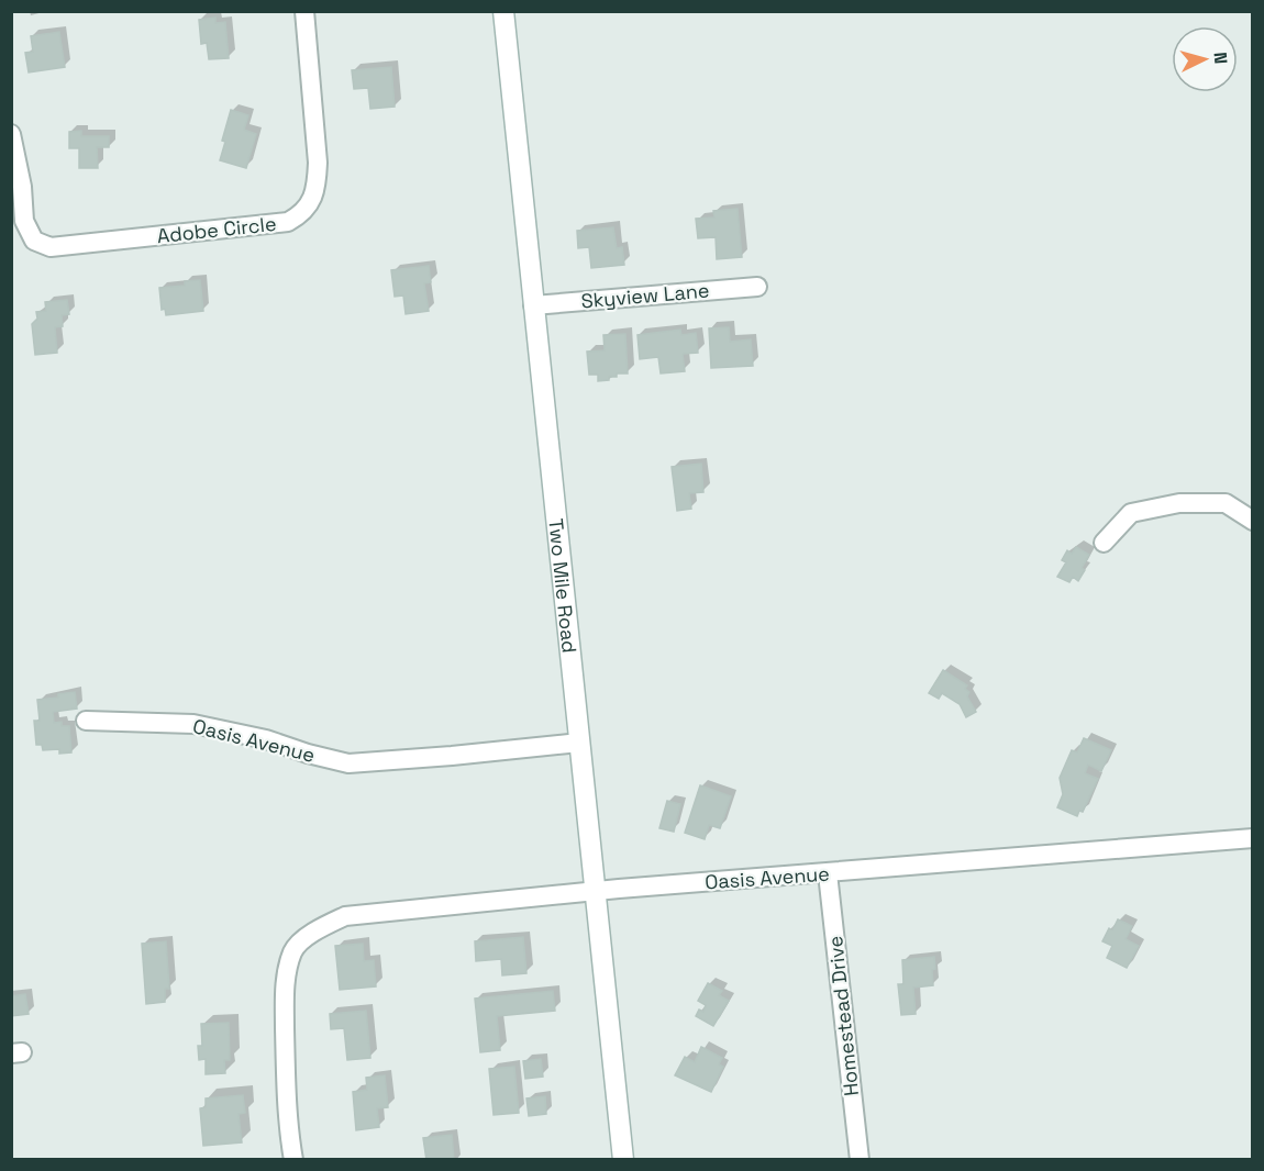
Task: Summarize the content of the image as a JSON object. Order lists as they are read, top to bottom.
{
  "streets": {
    "main road": ["Two Mile Road"],
    "street": [
      "Adobe Circle",
      "Skyview Lane",
      "Oasis Avenue",
      "Homestead Drive"
    ]
  },
  "crossings": [
    ["Skyview Lane", "Two Mile Road"],
    ["Two Mile Road", "Oasis Avenue"],
    ["Oasis Avenue", "Homestead Drive"]
  ],
  "north": "right"
}
